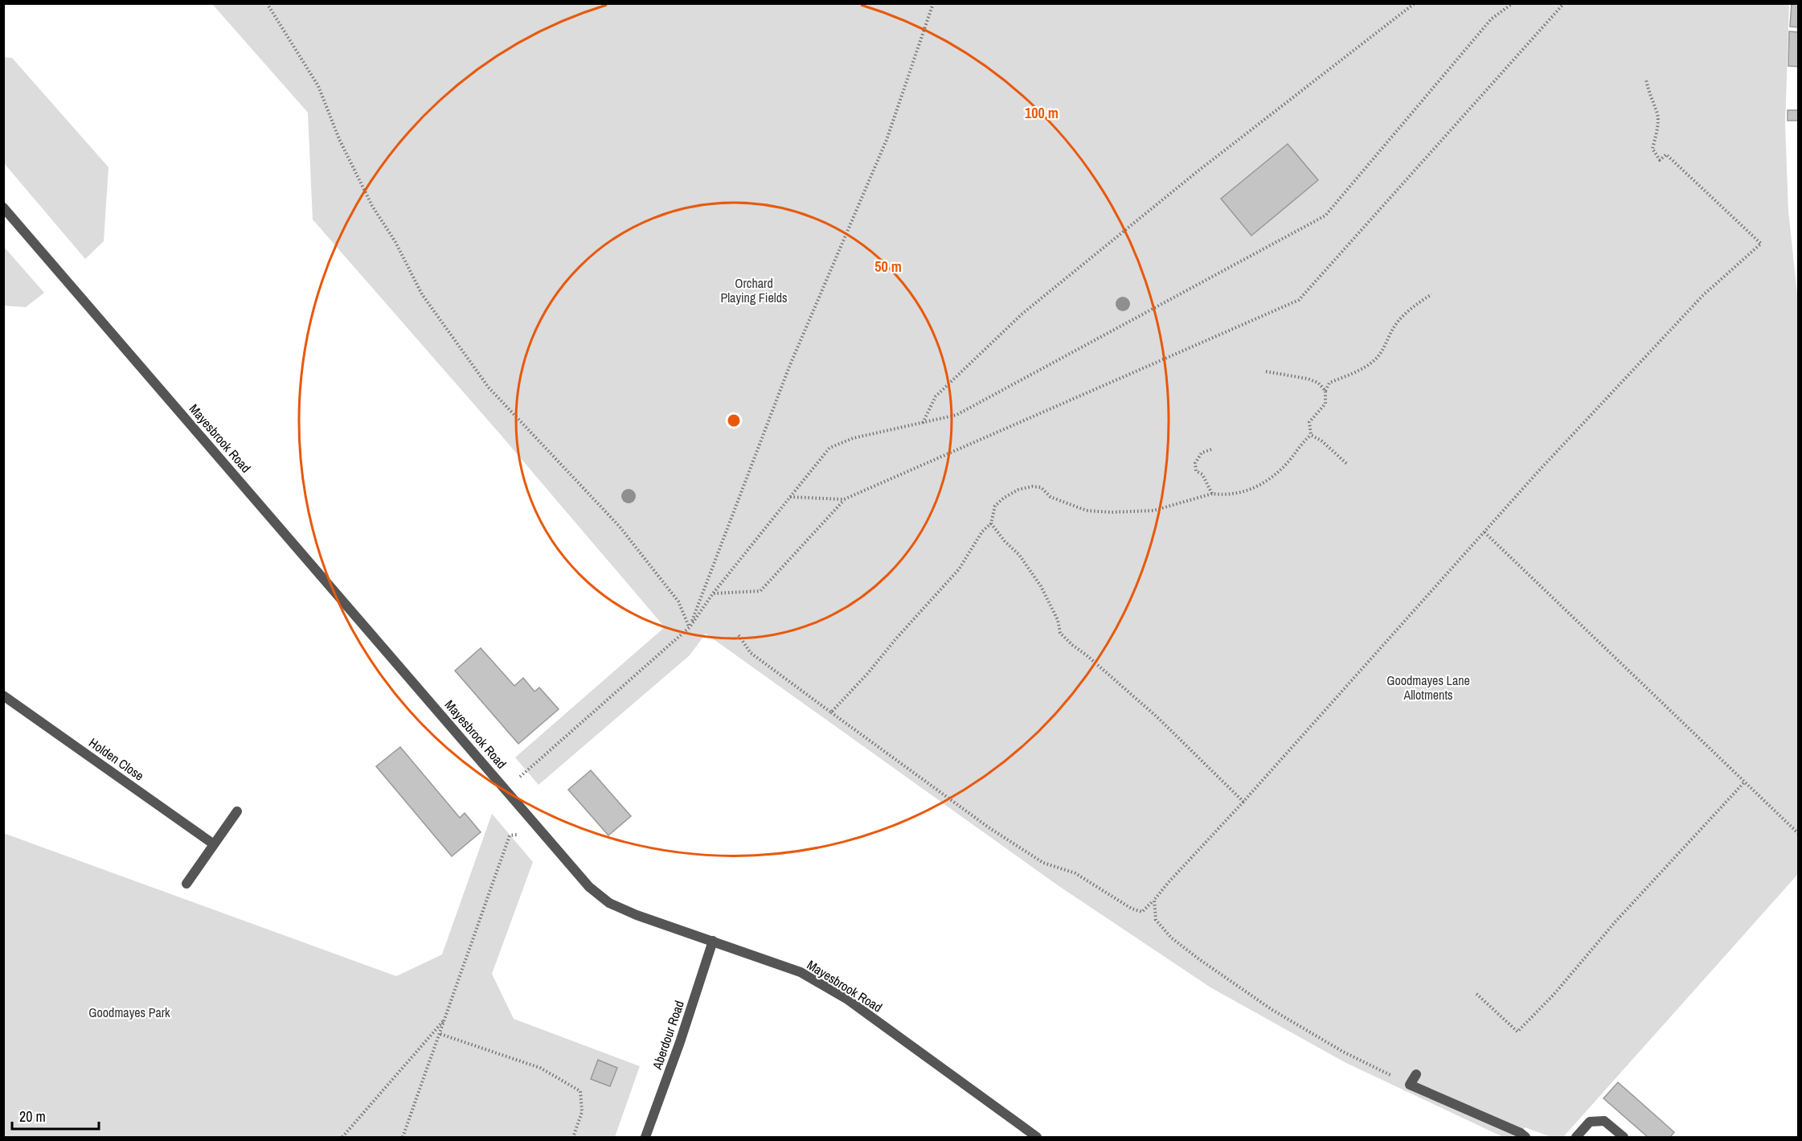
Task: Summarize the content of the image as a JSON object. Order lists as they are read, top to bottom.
{
  "streets": {
    "street": ["Mayesbrook Road", "Holden Close", "Aberdour Road"]
  },
  "crossings": [
    ["Mayesbrook Road", "Aberdour Road"]
  ],
  "parks": ["Orchard Playing Fields", "Goodmayes Lane Allotments", "Goodmayes Park"],
  "scale_bar": "20 m",
  "rings": ["100 m", "50 m"]
}
